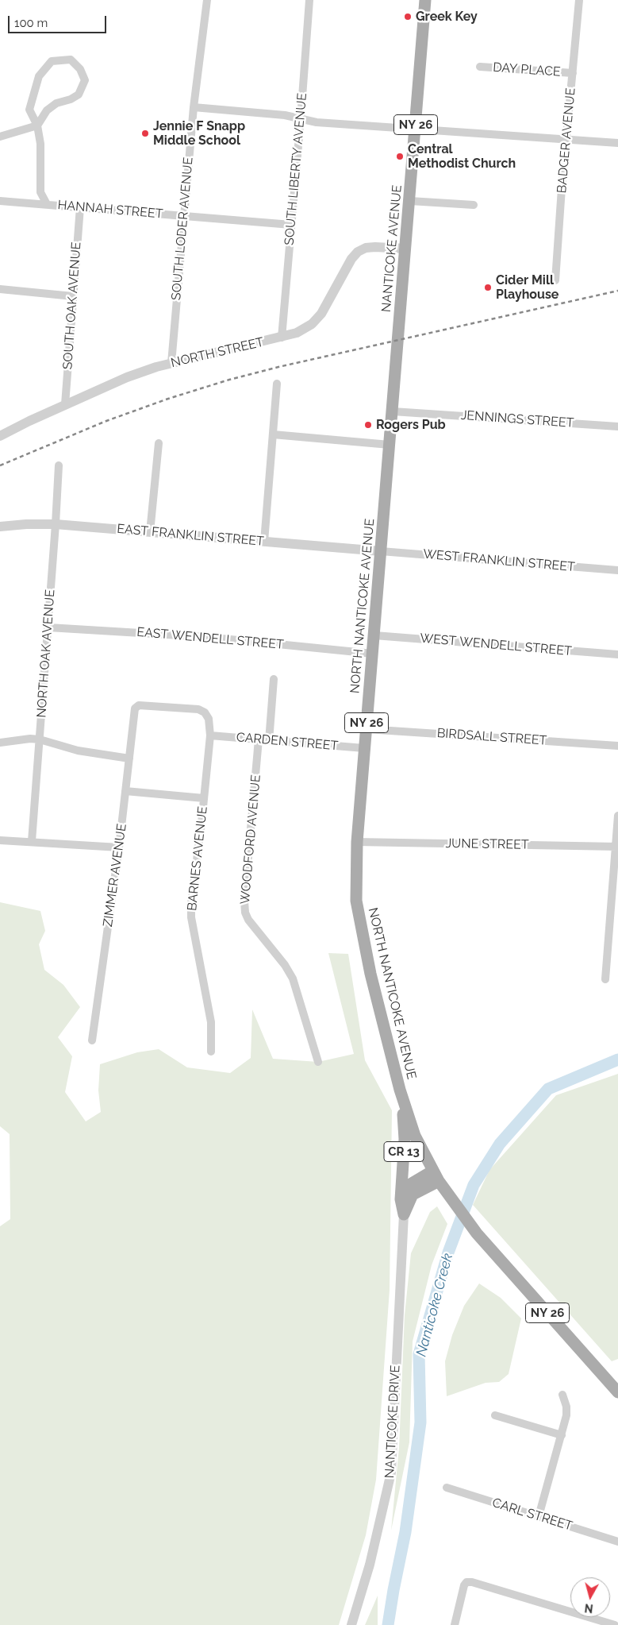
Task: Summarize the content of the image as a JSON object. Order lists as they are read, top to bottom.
{
  "streets": {
    "main road": [
      "NY 26",
      "NANTICOKE AVENUE",
      "NORTH NANTICOKE AVENUE",
      "CR 13"
    ],
    "street": [
      "DAY PLACE",
      "BADGER AVENUE",
      "SOUTH LIBERTY AVENUE",
      "HANNAH STREET",
      "SOUTH LODER AVENUE",
      "SOUTH OAK AVENUE",
      "NORTH STREET",
      "JENNINGS STREET",
      "EAST FRANKLIN STREET",
      "WEST FRANKLIN STREET",
      "EAST WENDELL STREET",
      "WEST WENDELL STREET",
      "NORTH OAK AVENUE",
      "BIRDSALL STREET",
      "CARDEN STREET",
      "WOODFORD AVENUE",
      "JUNE STREET",
      "BARNES AVENUE",
      "ZIMMER AVENUE",
      "NANTICOKE DRIVE",
      "CARL STREET"
    ]
  },
  "crossings": [
    ["DAY PLACE", "BADGER AVENUE"],
    ["NY 26", "NORTH NANTICOKE AVENUE"],
    ["NY 26", "CR 13"],
    ["SOUTH LIBERTY AVENUE", "HANNAH STREET"],
    ["SOUTH LIBERTY AVENUE", "NORTH STREET"],
    ["HANNAH STREET", "SOUTH LODER AVENUE"],
    ["HANNAH STREET", "SOUTH OAK AVENUE"],
    ["SOUTH LODER AVENUE", "NORTH STREET"],
    ["NANTICOKE AVENUE", "NORTH STREET"],
    ["NANTICOKE AVENUE", "NORTH NANTICOKE AVENUE"],
    ["SOUTH OAK AVENUE", "NORTH STREET"],
    ["JENNINGS STREET", "NORTH NANTICOKE AVENUE"],
    ["EAST FRANKLIN STREET", "WEST FRANKLIN STREET"],
    ["EAST FRANKLIN STREET", "NORTH NANTICOKE AVENUE"],
    ["EAST FRANKLIN STREET", "NORTH OAK AVENUE"],
    ["WEST FRANKLIN STREET", "NORTH NANTICOKE AVENUE"],
    ["NORTH NANTICOKE AVENUE", "EAST WENDELL STREET"],
    ["NORTH NANTICOKE AVENUE", "WEST WENDELL STREET"],
    ["NORTH NANTICOKE AVENUE", "BIRDSALL STREET"],
    ["NORTH NANTICOKE AVENUE", "CARDEN STREET"],
    ["NORTH NANTICOKE AVENUE", "JUNE STREET"],
    ["NORTH NANTICOKE AVENUE", "CR 13"],
    ["EAST WENDELL STREET", "NORTH OAK AVENUE"],
    ["CARDEN STREET", "WOODFORD AVENUE"],
    ["CARDEN STREET", "BARNES AVENUE"],
    ["BARNES AVENUE", "ZIMMER AVENUE"],
    ["CR 13", "NANTICOKE DRIVE"]
  ],
  "water": ["Nanticoke Creek"],
  "places": [
    "Greek Key",
    "Jennie F Snapp Middle School",
    "Central Methodist Church",
    "Cider Mill Playhouse",
    "Rogers Pub"
  ],
  "scale_bar": "100 m",
  "north": "bottom"
}
